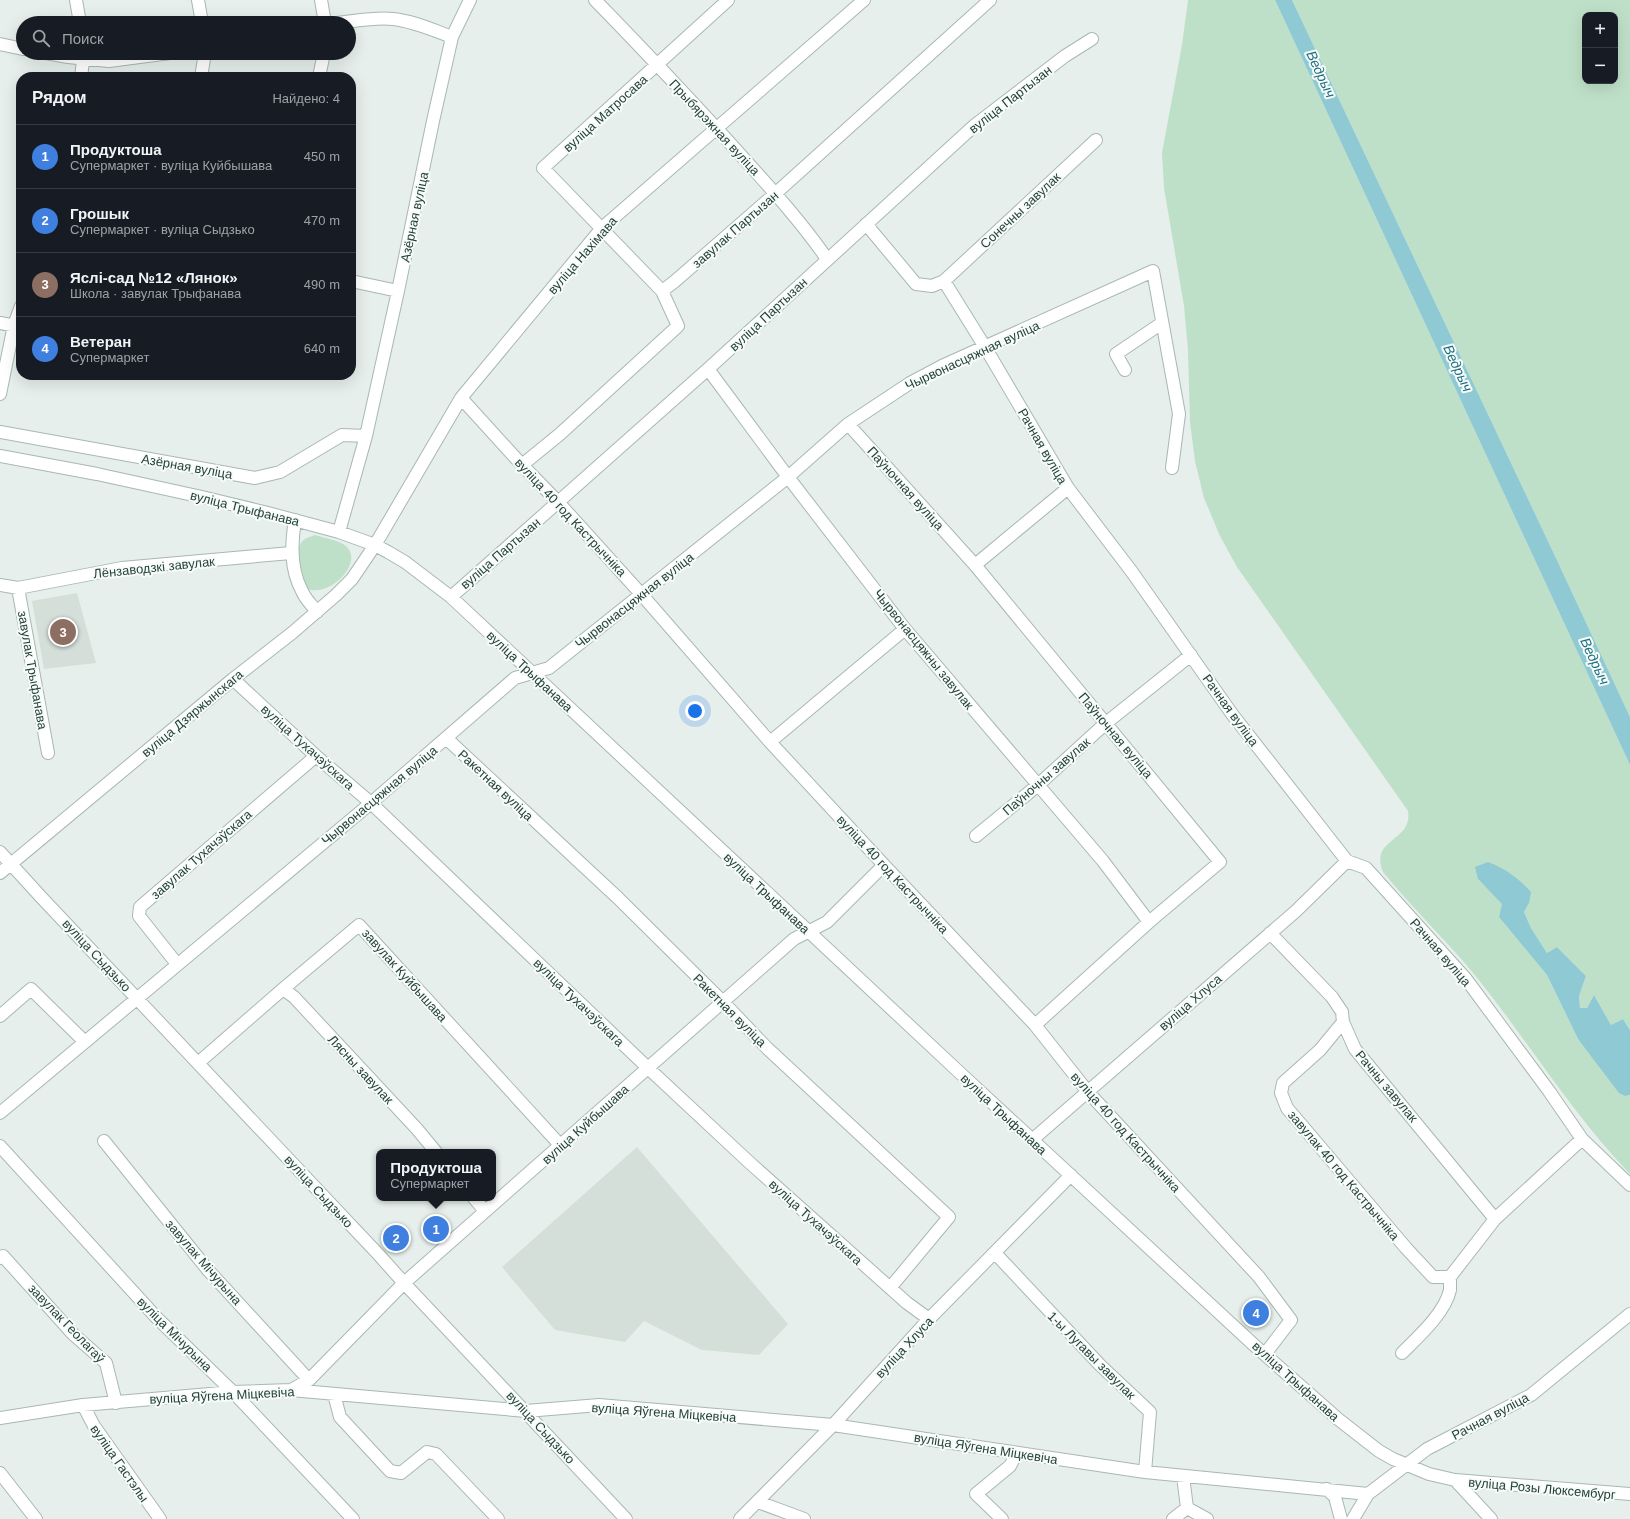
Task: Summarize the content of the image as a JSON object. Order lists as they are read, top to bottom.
{
  "streets": {
    "street": [
      "вуліца Партызан",
      "вуліца Матросава",
      "Прыбярэжная вуліца",
      "Сонечны завулак",
      "Азёрная вуліца",
      "завулак Партызан",
      "вуліца Нахімава",
      "Чырвонасцяжная вуліца",
      "Рачная вуліца",
      "Паўночная вуліца",
      "вуліца Трыфанава",
      "вуліца 40 год Кастрычніка",
      "Лёнзаводзкі завулак",
      "Чырвонасцяжны завулак",
      "завулак Трыфанава",
      "вуліца Дзяржынскага",
      "вуліца Тухачэўскага",
      "Паўночны завулак",
      "Ракетная вуліца",
      "завулак Тухачэўскага",
      "вуліца Сыдзько",
      "завулак Куйбышава",
      "вуліца Хлуса",
      "Лясны завулак",
      "Рачны завулак",
      "вуліца Куйбышава",
      "завулак 40 год Кастрычніка",
      "завулак Мічурына",
      "завулак Геолагаў",
      "вуліца Мічурына",
      "1-ы Лугавы завулак",
      "вуліца Яўгена Міцкевіча",
      "вуліца Гастэлы",
      "вуліца Розы Люксембург"
    ]
  },
  "crossings": [
    ["вуліца Партызан", "Прыбярэжная вуліца"],
    ["вуліца Партызан", "вуліца Трыфанава"],
    ["вуліца Партызан", "вуліца 40 год Кастрычніка"],
    ["вуліца Партызан", "Чырвонасцяжны завулак"],
    ["вуліца Матросава", "Прыбярэжная вуліца"],
    ["вуліца Матросава", "вуліца Нахімава"],
    ["Прыбярэжная вуліца", "завулак Партызан"],
    ["Прыбярэжная вуліца", "вуліца Нахімава"],
    ["Сонечны завулак", "Рачная вуліца"],
    ["Азёрная вуліца", "вуліца Трыфанава"],
    ["вуліца Нахімава", "вуліца Трыфанава"],
    ["вуліца Нахімава", "вуліца 40 год Кастрычніка"],
    ["вуліца Нахімава", "вуліца Дзяржынскага"],
    ["Чырвонасцяжная вуліца", "Рачная вуліца"],
    ["Чырвонасцяжная вуліца", "Паўночная вуліца"],
    ["Чырвонасцяжная вуліца", "вуліца Трыфанава"],
    ["Чырвонасцяжная вуліца", "вуліца 40 год Кастрычніка"],
    ["Чырвонасцяжная вуліца", "Чырвонасцяжны завулак"],
    ["Чырвонасцяжная вуліца", "вуліца Тухачэўскага"],
    ["Чырвонасцяжная вуліца", "Ракетная вуліца"],
    ["Чырвонасцяжная вуліца", "завулак Тухачэўскага"],
    ["Чырвонасцяжная вуліца", "вуліца Сыдзько"],
    ["Рачная вуліца", "вуліца Трыфанава"],
    ["Рачная вуліца", "Паўночны завулак"],
    ["Рачная вуліца", "вуліца Хлуса"],
    ["Рачная вуліца", "вуліца Яўгена Міцкевіча"],
    ["Паўночная вуліца", "вуліца 40 год Кастрычніка"],
    ["Паўночная вуліца", "Чырвонасцяжны завулак"],
    ["Паўночная вуліца", "Паўночны завулак"],
    ["вуліца Трыфанава", "вуліца 40 год Кастрычніка"],
    ["вуліца Трыфанава", "вуліца Дзяржынскага"],
    ["вуліца Трыфанава", "вуліца Хлуса"],
    ["вуліца Трыфанава", "вуліца Куйбышава"],
    ["вуліца Трыфанава", "вуліца Розы Люксембург"],
    ["вуліца 40 год Кастрычніка", "вуліца Хлуса"],
    ["вуліца 40 год Кастрычніка", "вуліца Куйбышава"],
    ["Лёнзаводзкі завулак", "завулак Трыфанава"],
    ["Чырвонасцяжны завулак", "Паўночны завулак"],
    ["вуліца Дзяржынскага", "вуліца Тухачэўскага"],
    ["вуліца Дзяржынскага", "вуліца Сыдзько"],
    ["вуліца Тухачэўскага", "Ракетная вуліца"],
    ["вуліца Тухачэўскага", "завулак Тухачэўскага"],
    ["вуліца Тухачэўскага", "вуліца Хлуса"],
    ["вуліца Тухачэўскага", "вуліца Куйбышава"],
    ["Ракетная вуліца", "вуліца Куйбышава"],
    ["вуліца Сыдзько", "завулак Куйбышава"],
    ["вуліца Сыдзько", "вуліца Куйбышава"],
    ["вуліца Сыдзько", "вуліца Яўгена Міцкевіча"],
    ["завулак Куйбышава", "Лясны завулак"],
    ["завулак Куйбышава", "вуліца Куйбышава"],
    ["вуліца Хлуса", "Рачны завулак"],
    ["вуліца Хлуса", "1-ы Лугавы завулак"],
    ["вуліца Хлуса", "вуліца Яўгена Міцкевіча"],
    ["Рачны завулак", "завулак 40 год Кастрычніка"],
    ["вуліца Куйбышава", "завулак Мічурына"],
    ["вуліца Куйбышава", "вуліца Яўгена Міцкевіча"],
    ["завулак Геолагаў", "вуліца Яўгена Міцкевіча"],
    ["вуліца Мічурына", "вуліца Яўгена Міцкевіча"],
    ["1-ы Лугавы завулак", "вуліца Яўгена Міцкевіча"],
    ["вуліца Яўгена Міцкевіча", "вуліца Гастэлы"]
  ],
  "water": ["Ведрыч"],
  "page": {
    "map_buttons": ["+", "−"],
    "search": "Поиск",
    "heading": ["Рядом", "Найдено: 4"],
    "list": [
      {
        "mark": "1",
        "name": "Продуктоша",
        "note": "Супермаркет · вуліца Куйбышава",
        "value": "450 m"
      },
      {
        "mark": "2",
        "name": "Грошык",
        "note": "Супермаркет · вуліца Сыдзько",
        "value": "470 m"
      },
      {
        "mark": "3",
        "name": "Яслі-сад №12 «Лянок»",
        "note": "Школа · завулак Трыфанава",
        "value": "490 m"
      },
      {
        "mark": "4",
        "name": "Ветеран",
        "note": "Супермаркет",
        "value": "640 m"
      }
    ],
    "pins": [
      "3",
      "1",
      "2",
      "4"
    ],
    "popup": ["Продуктоша", "Супермаркет"]
  }
}
